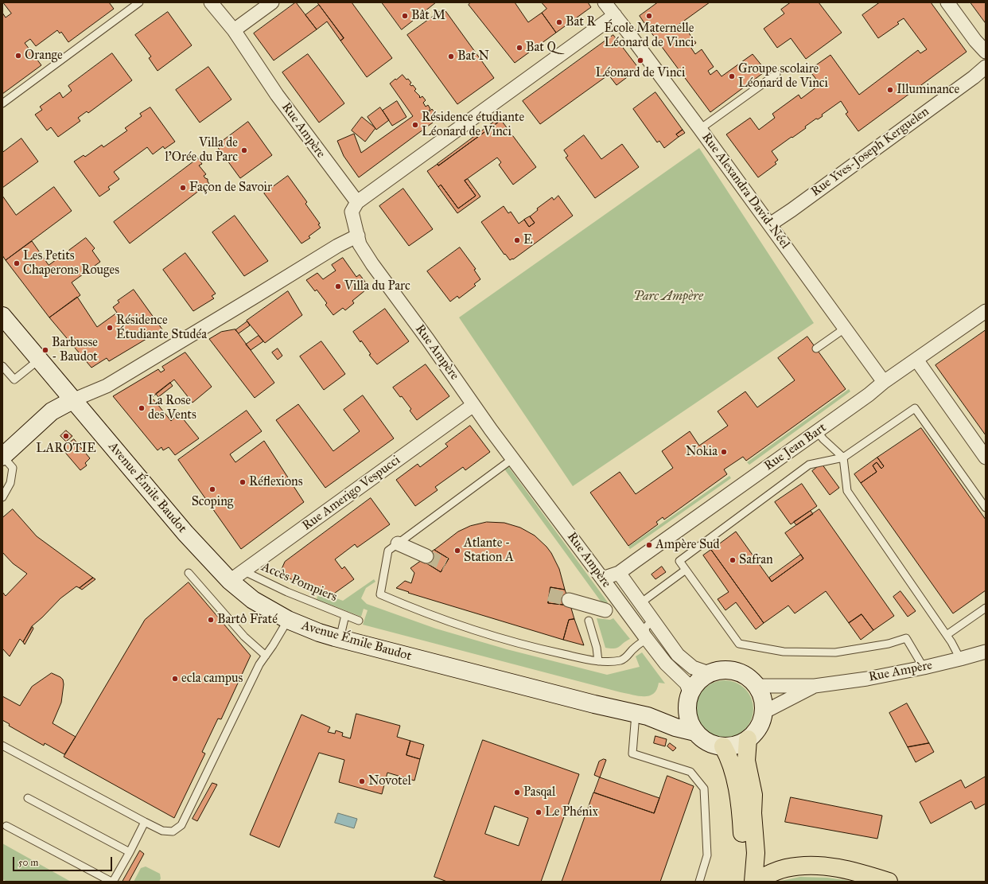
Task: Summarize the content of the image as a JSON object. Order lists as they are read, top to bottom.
{
  "streets": {
    "street": [
      "Rue Ampère",
      "Rue Yves-Joseph Kerguelen",
      "Rue Alexandra David-Néel",
      "Rue Jean Bart",
      "Avenue Émile Baudot",
      "Rue Amerigo Vespucci"
    ],
    "lane": ["Accès Pompiers"]
  },
  "crossings": [
    ["Rue Ampère", "Rue Jean Bart"],
    ["Rue Ampère", "Avenue Émile Baudot"],
    ["Rue Ampère", "Rue Amerigo Vespucci"],
    ["Rue Yves-Joseph Kerguelen", "Rue Alexandra David-Néel"],
    ["Rue Alexandra David-Néel", "Rue Jean Bart"],
    ["Avenue Émile Baudot", "Rue Amerigo Vespucci"],
    ["Avenue Émile Baudot", "Accès Pompiers"],
    ["Rue Amerigo Vespucci", "Accès Pompiers"]
  ],
  "parks": ["Parc Ampère"],
  "places": [
    "Bât M",
    "École Maternelle Léonard de Vinci",
    "Bat R",
    "Bat Q",
    "Orange",
    "Bat N",
    "Léonard de Vinci",
    "Groupe scolaire Léonard de Vinci",
    "Illuminance",
    "Résidence étudiante Léonard de Vinci",
    "Villa de l'Orée du Parc",
    "Façon de Savoir",
    "E",
    "Les Petits Chaperons Rouges",
    "Villa du Parc",
    "Résidence Étudiante Studéa",
    "Barbusse - Baudot",
    "La Rose des Vents",
    "LAROTIE",
    "Nokia",
    "Réflexions",
    "Scoping",
    "Ampère Sud",
    "Atlante - Station A",
    "Safran",
    "Bartô Fraté",
    "ecla campus",
    "Novotel",
    "Pasqal",
    "Le Phénix"
  ],
  "scale_bar": "50 m"
}
